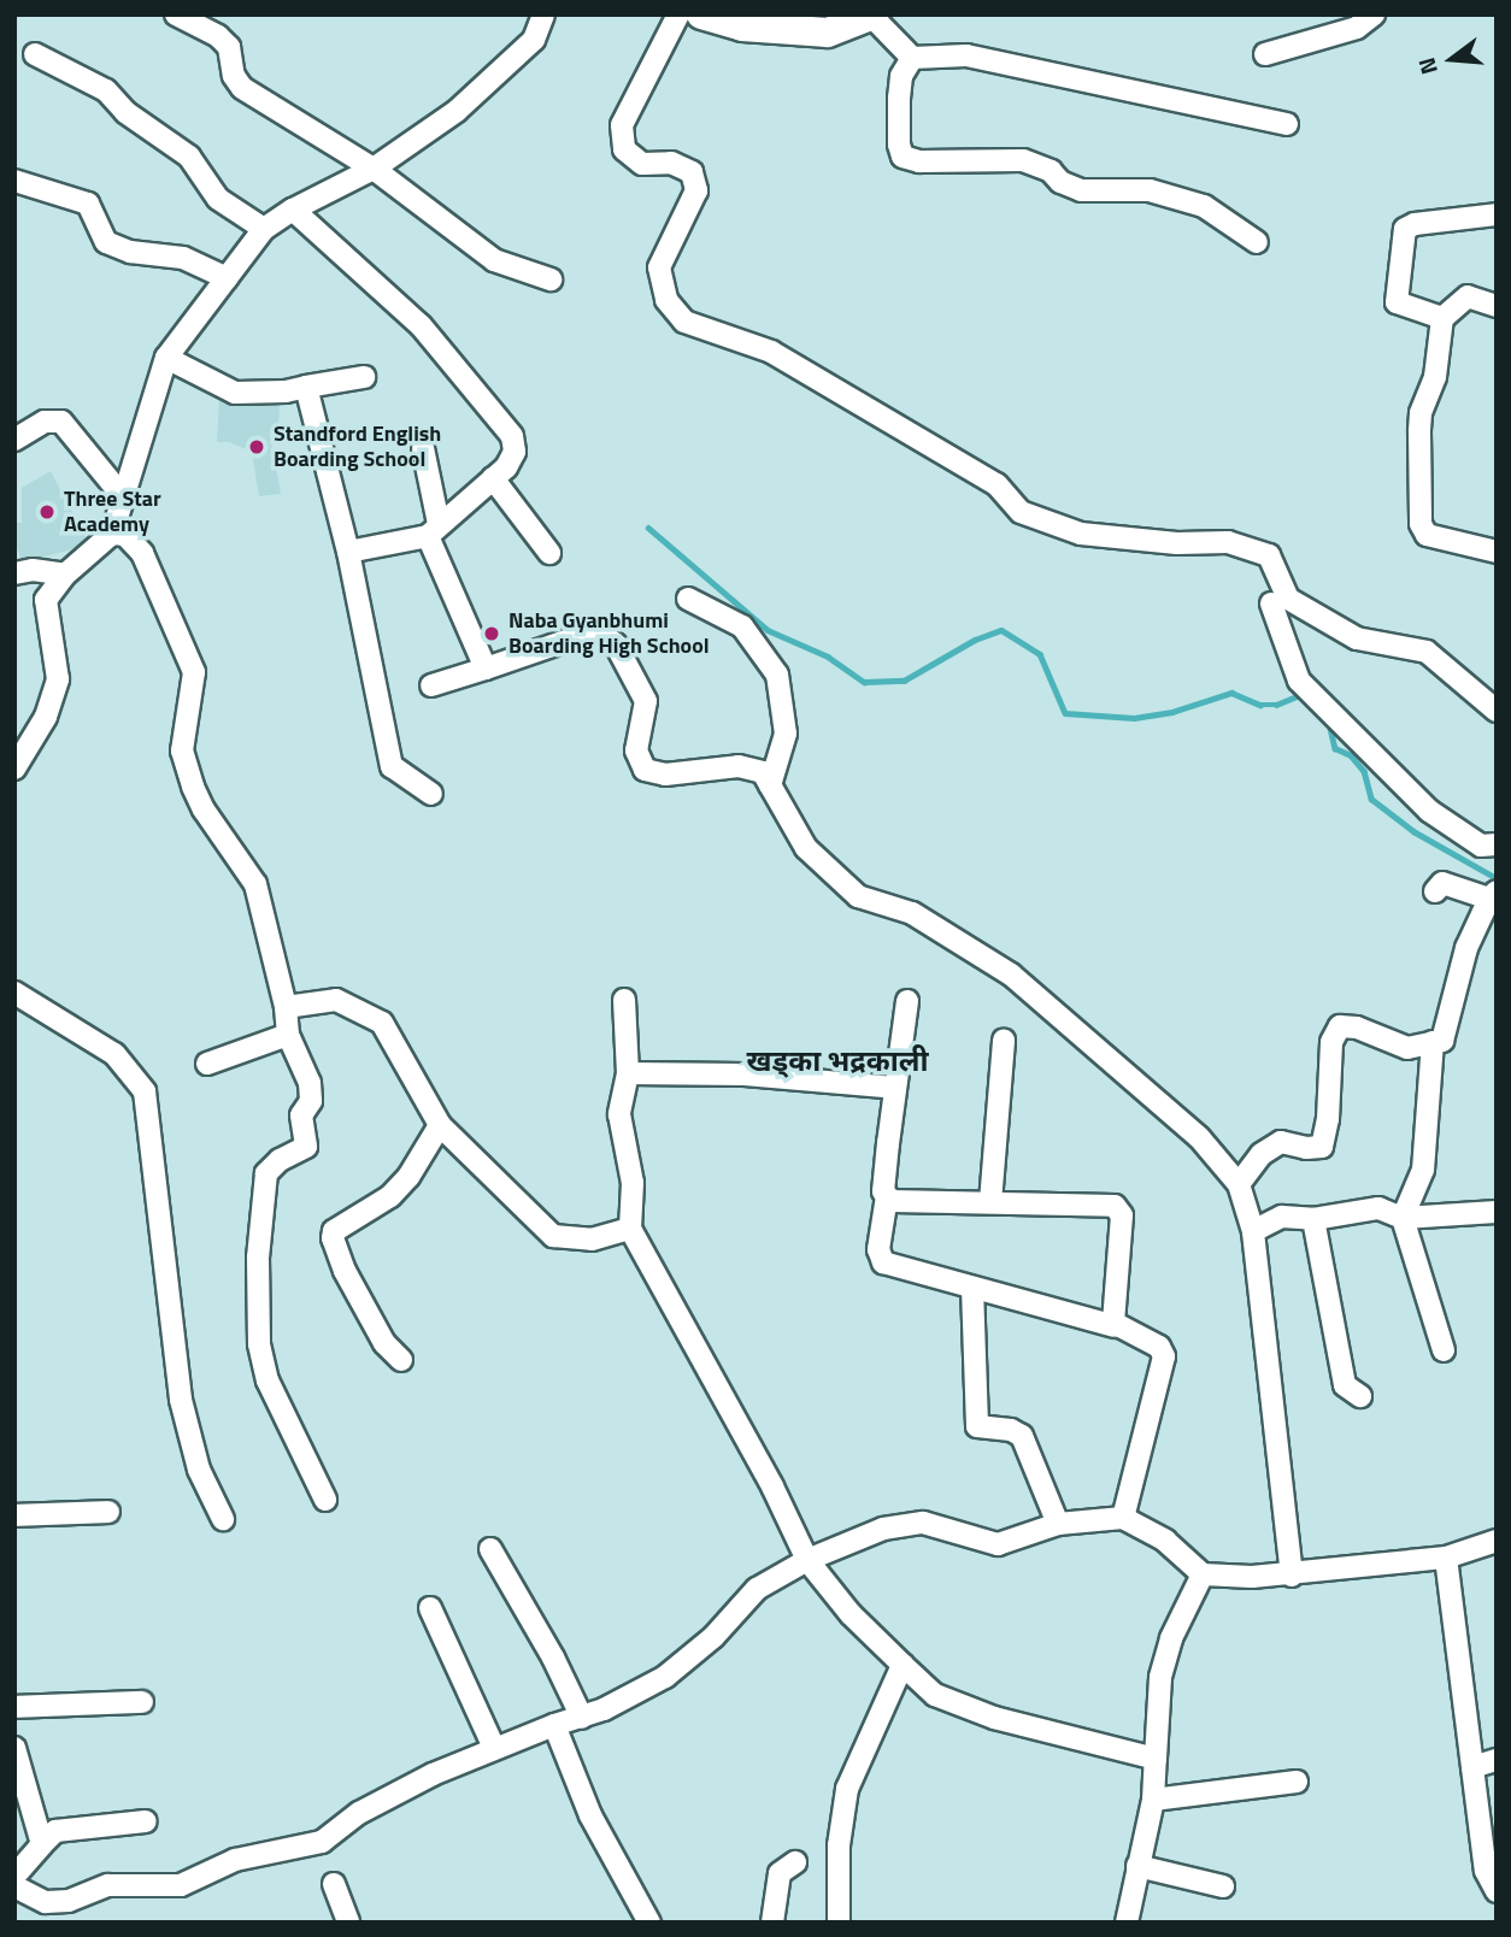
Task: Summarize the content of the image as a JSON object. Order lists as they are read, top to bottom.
{
  "districts": ["खड्का भद्रकाली"],
  "places": ["Standford English Boarding School", "Three Star Academy", "Naba Gyanbhumi Boarding High School"],
  "north": "left"
}
